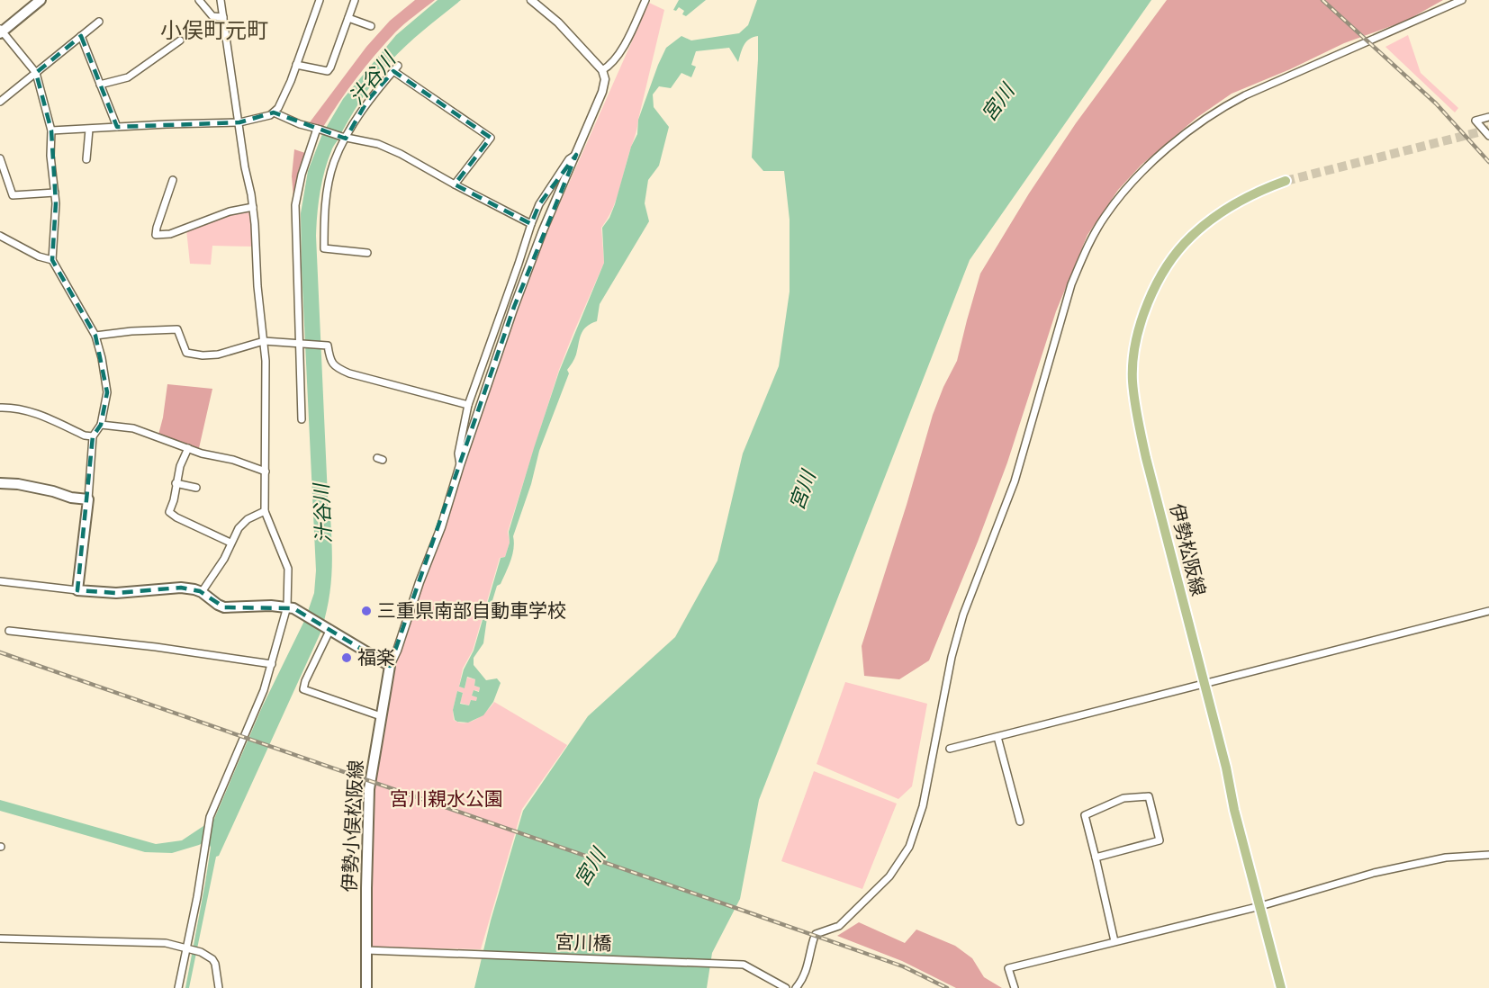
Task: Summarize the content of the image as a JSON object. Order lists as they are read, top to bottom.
{
  "streets": {
    "main road": ["伊勢松阪線", "伊勢小俣松阪線"],
    "street": ["宮川橋"]
  },
  "crossings": [
    ["伊勢小俣松阪線", "宮川橋"]
  ],
  "districts": ["小俣町元町"],
  "water": ["汁谷川", "宮川"],
  "parks": ["宮川親水公園"],
  "places": ["三重県南部自動車学校", "福楽"]
}
